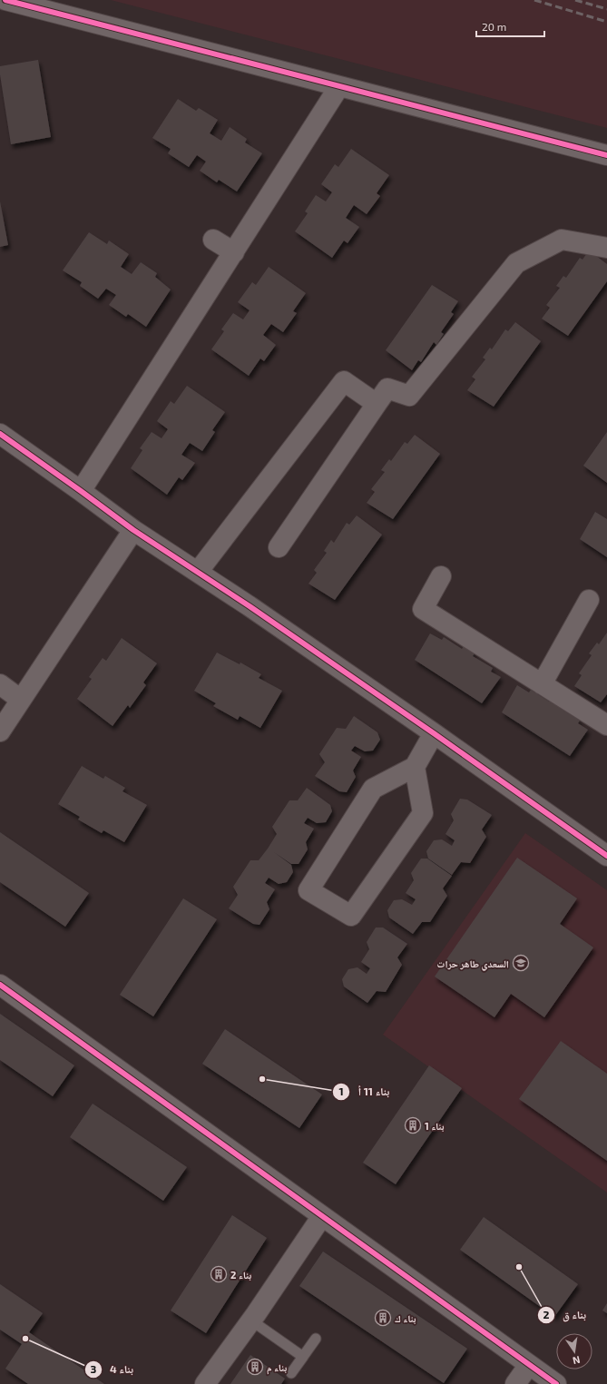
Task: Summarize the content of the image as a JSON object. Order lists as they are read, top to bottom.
{
  "places": {
    "school or university": ["السعدي طاهر حرات"],
    "other": ["بناء 11 أ", "بناء ق", "بناء 4"],
    "building": [
      "بناء 1",
      "بناء 2",
      "بناء ك",
      "بناء م"
    ]
  },
  "scale_bar": "20 m",
  "north": "bottom"
}
